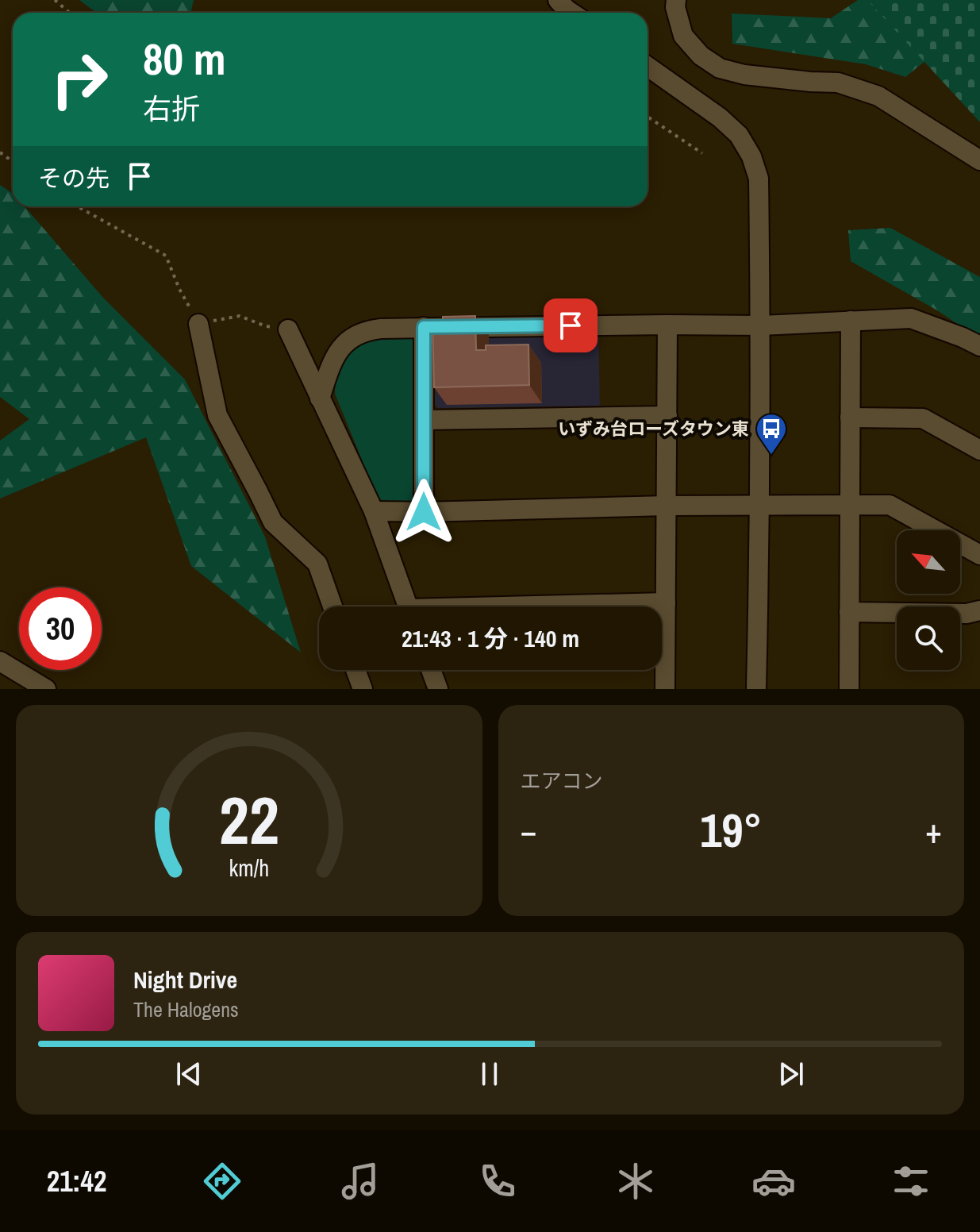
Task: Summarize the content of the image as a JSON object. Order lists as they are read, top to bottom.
{
  "places": {
    "bus stop": ["いずみ台ローズタウン東"]
  },
  "north": "top left",
  "page": {
    "turn": ["80 m", "右折"],
    "then": "その先",
    "limit": "30",
    "trip": "21:43 · 1 分 · 140 m",
    "tile": "エアコン",
    "heat": ["−", "19°", "+"],
    "song": ["Night Drive", "The Halogens"],
    "tabs": "21:42",
    "gauge": ["22", "km/h"]
  }
}
